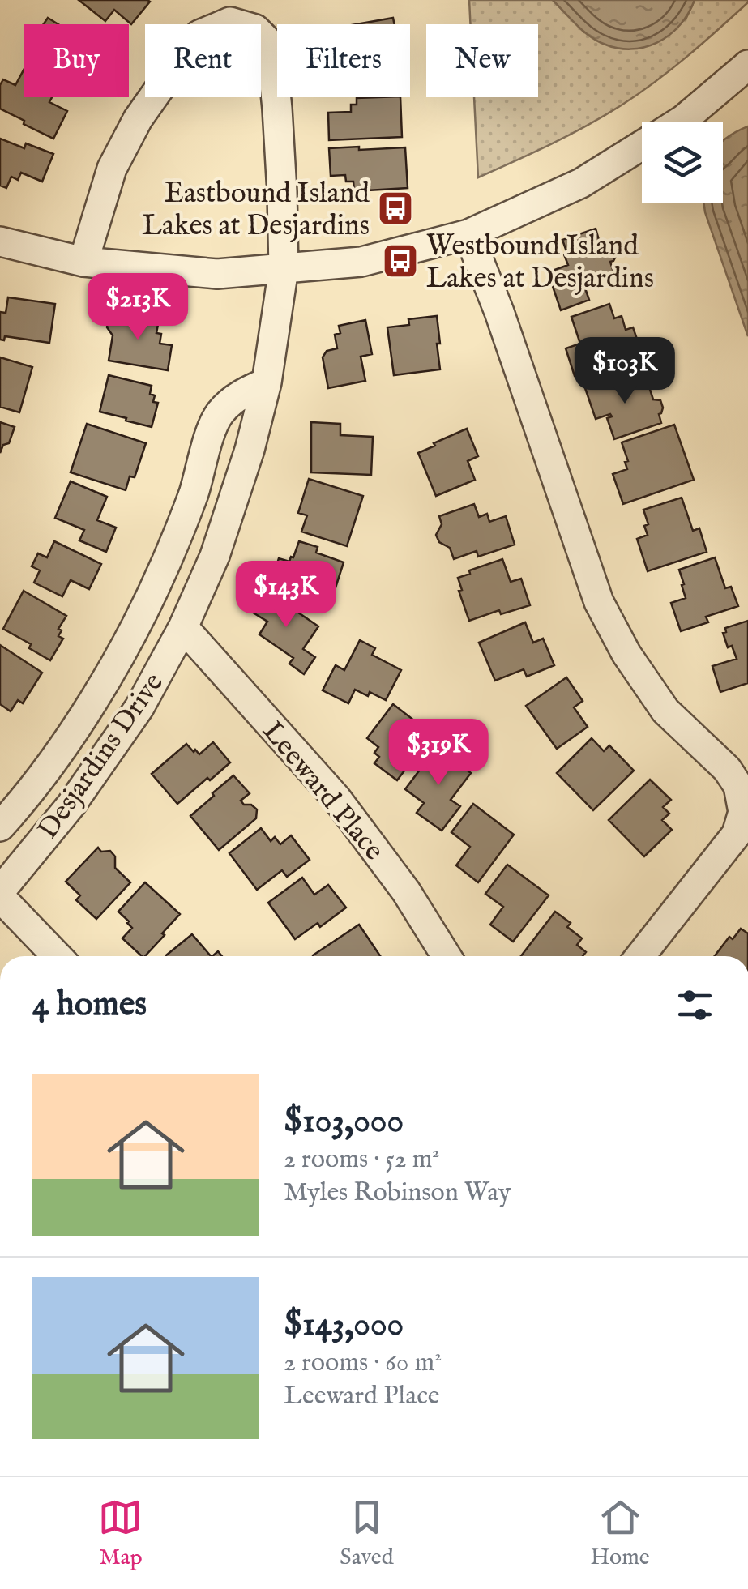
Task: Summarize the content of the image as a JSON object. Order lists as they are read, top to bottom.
{
  "streets": {
    "street": ["Desjardins Drive", "Leeward Place"]
  },
  "crossings": [
    ["Desjardins Drive", "Leeward Place"]
  ],
  "places": {
    "bus stop": ["Eastbound Island Lakes at Desjardins", "Westbound Island Lakes at Desjardins"]
  },
  "page": {
    "chip": [
      "Buy",
      "Rent",
      "Filters",
      "New"
    ],
    "price": [
      "$213K",
      "$103K",
      "$143K",
      "$319K"
    ],
    "heading": "4 homes",
    "list": [
      {
        "name": "$103,000",
        "note": "2 rooms · 52 m² · Myles Robinson Way"
      },
      {
        "name": "$143,000",
        "note": "2 rooms · 60 m² · Leeward Place"
      }
    ],
    "tabs": ["Map", "Saved", "Home"]
  }
}
